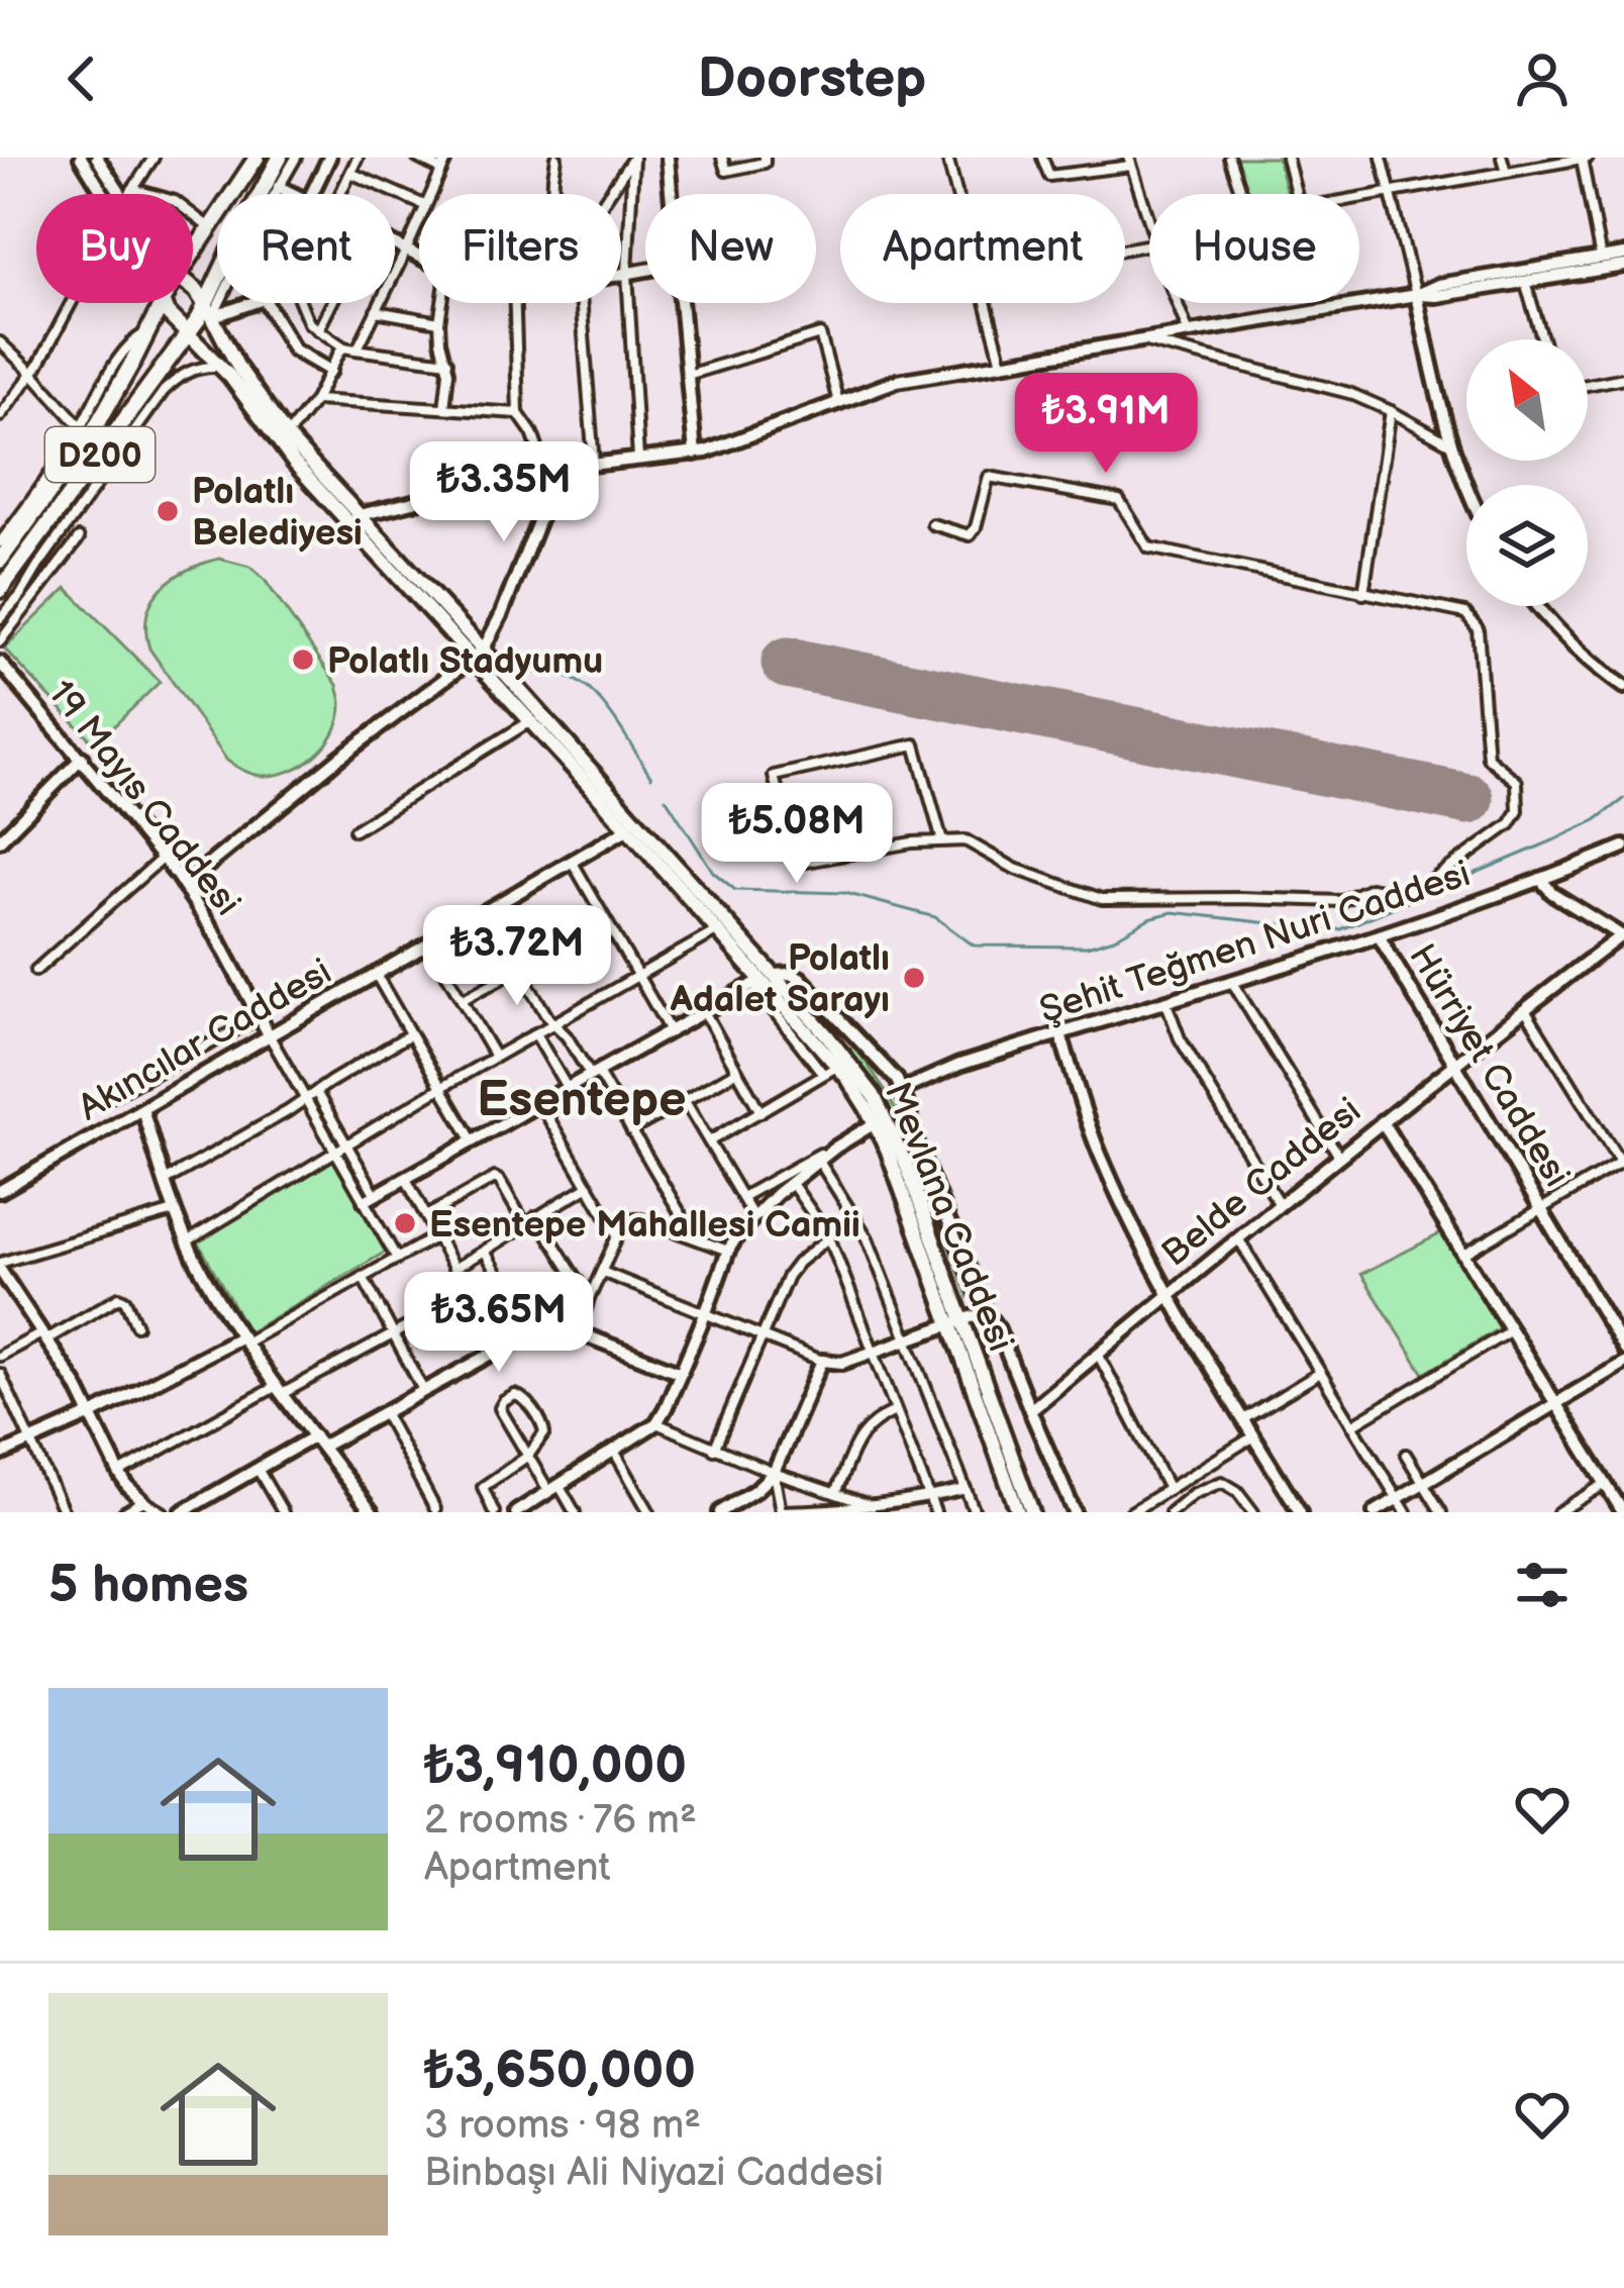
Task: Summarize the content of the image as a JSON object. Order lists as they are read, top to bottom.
{
  "streets": {
    "highway": ["D200"],
    "main road": ["Mevlana Caddesi"],
    "street": [
      "19 Mayıs Caddesi",
      "Şehit Teğmen Nuri Caddesi",
      "Akıncılar Caddesi",
      "Hürriyet Caddesi",
      "Belde Caddesi"
    ]
  },
  "crossings": [
    ["D200", "Mevlana Caddesi"],
    ["19 Mayıs Caddesi", "Akıncılar Caddesi"],
    ["Şehit Teğmen Nuri Caddesi", "Hürriyet Caddesi"],
    ["Akıncılar Caddesi", "Mevlana Caddesi"],
    ["Hürriyet Caddesi", "Belde Caddesi"]
  ],
  "districts": ["Esentepe"],
  "places": [
    "Polatlı Belediyesi",
    "Polatlı Stadyumu",
    "Polatlı Adalet Sarayı",
    "Esentepe Mahallesi Camii"
  ],
  "north": "top left",
  "page": {
    "header": "Doorstep",
    "chip": [
      "Buy",
      "Rent",
      "Filters",
      "New",
      "Apartment",
      "House"
    ],
    "price": [
      "₺3.91M",
      "₺3.35M",
      "₺5.08M",
      "₺3.72M",
      "₺3.65M"
    ],
    "heading": "5 homes",
    "list": [
      {
        "name": "₺3,910,000",
        "note": "2 rooms · 76 m² · Apartment"
      },
      {
        "name": "₺3,650,000",
        "note": "3 rooms · 98 m² · Binbaşı Ali Niyazi Caddesi"
      }
    ]
  }
}
